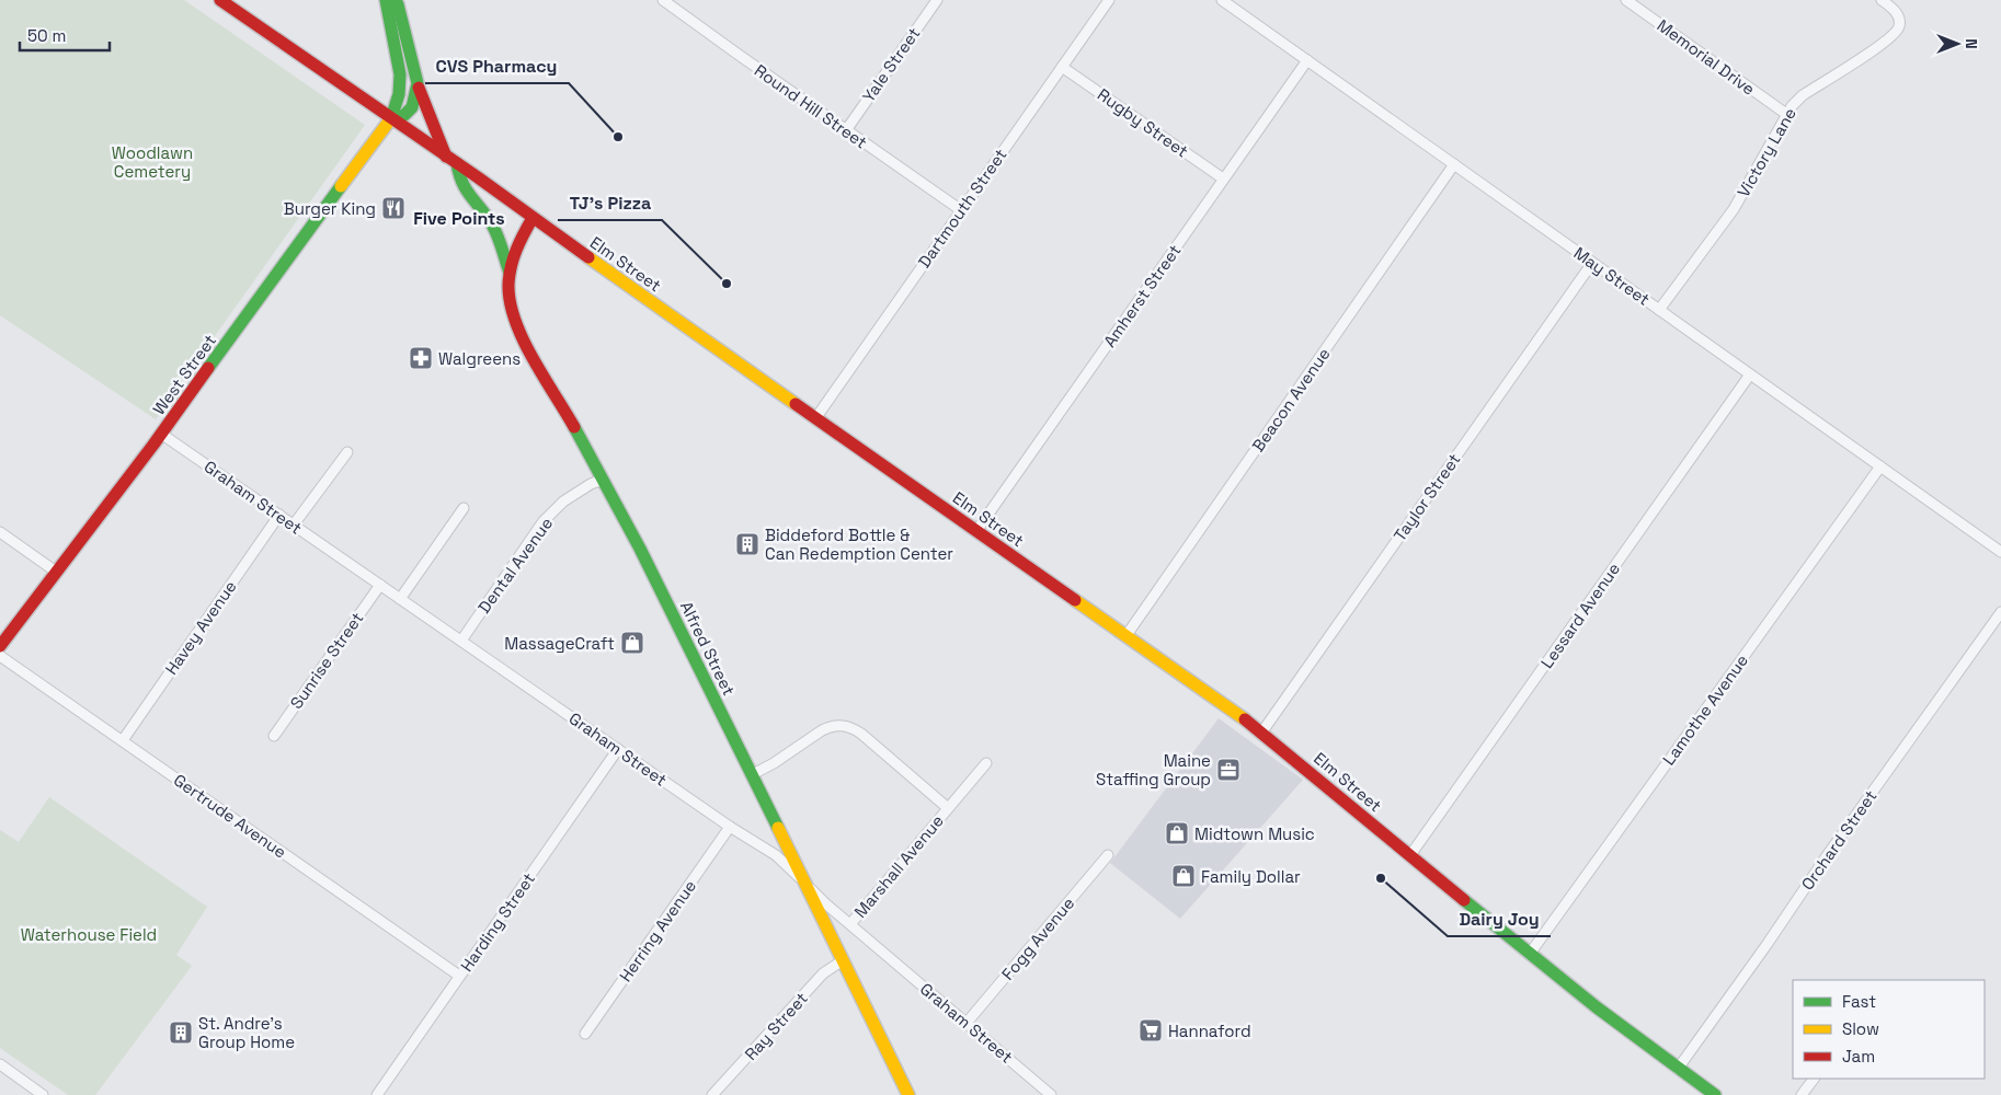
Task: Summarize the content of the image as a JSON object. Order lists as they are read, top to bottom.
{
  "streets": {
    "main road": ["Elm Street", "West Street", "Alfred Street"],
    "street": [
      "Memorial Drive",
      "Yale Street",
      "Round Hill Street",
      "Rugby Street",
      "Victory Lane",
      "Dartmouth Street",
      "May Street",
      "Amherst Street",
      "Beacon Avenue",
      "Graham Street",
      "Taylor Street",
      "Dental Avenue",
      "Lessard Avenue",
      "Havey Avenue",
      "Sunrise Street",
      "Lamothe Avenue",
      "Gertrude Avenue",
      "Orchard Street",
      "Marshall Avenue",
      "Harding Street",
      "Herring Avenue",
      "Fogg Avenue",
      "Ray Street"
    ]
  },
  "crossings": [
    ["Memorial Drive", "Victory Lane"],
    ["Yale Street", "Round Hill Street"],
    ["Round Hill Street", "Dartmouth Street"],
    ["Rugby Street", "Dartmouth Street"],
    ["Rugby Street", "Amherst Street"],
    ["Victory Lane", "May Street"],
    ["Dartmouth Street", "Elm Street"],
    ["Elm Street", "Amherst Street"],
    ["Elm Street", "West Street"],
    ["Elm Street", "Beacon Avenue"],
    ["Elm Street", "Taylor Street"],
    ["Elm Street", "Lessard Avenue"],
    ["Elm Street", "Alfred Street"],
    ["Elm Street", "Lamothe Avenue"],
    ["Elm Street", "Orchard Street"],
    ["May Street", "Amherst Street"],
    ["May Street", "Beacon Avenue"],
    ["May Street", "Taylor Street"],
    ["May Street", "Lessard Avenue"],
    ["May Street", "Lamothe Avenue"],
    ["West Street", "Graham Street"],
    ["Graham Street", "Dental Avenue"],
    ["Graham Street", "Havey Avenue"],
    ["Graham Street", "Alfred Street"],
    ["Graham Street", "Sunrise Street"],
    ["Graham Street", "Marshall Avenue"],
    ["Graham Street", "Harding Street"],
    ["Graham Street", "Herring Avenue"],
    ["Graham Street", "Fogg Avenue"],
    ["Dental Avenue", "Alfred Street"],
    ["Havey Avenue", "Gertrude Avenue"],
    ["Alfred Street", "Marshall Avenue"],
    ["Alfred Street", "Ray Street"],
    ["Gertrude Avenue", "Harding Street"]
  ],
  "districts": ["Five Points"],
  "parks": ["Woodlawn Cemetery", "Waterhouse Field"],
  "places": {
    "other": ["CVS Pharmacy", "TJ's Pizza", "Dairy Joy"],
    "restaurant": ["Burger King"],
    "pharmacy": ["Walgreens"],
    "building": ["Biddeford Bottle & Can Redemption Center", "St. Andre's Group Home"],
    "shop": ["MassageCraft", "Midtown Music", "Family Dollar"],
    "office": ["Maine Staffing Group"],
    "supermarket": ["Hannaford"]
  },
  "legend": ["Fast", "Slow", "Jam"],
  "scale_bar": "50 m",
  "north": "right"
}
